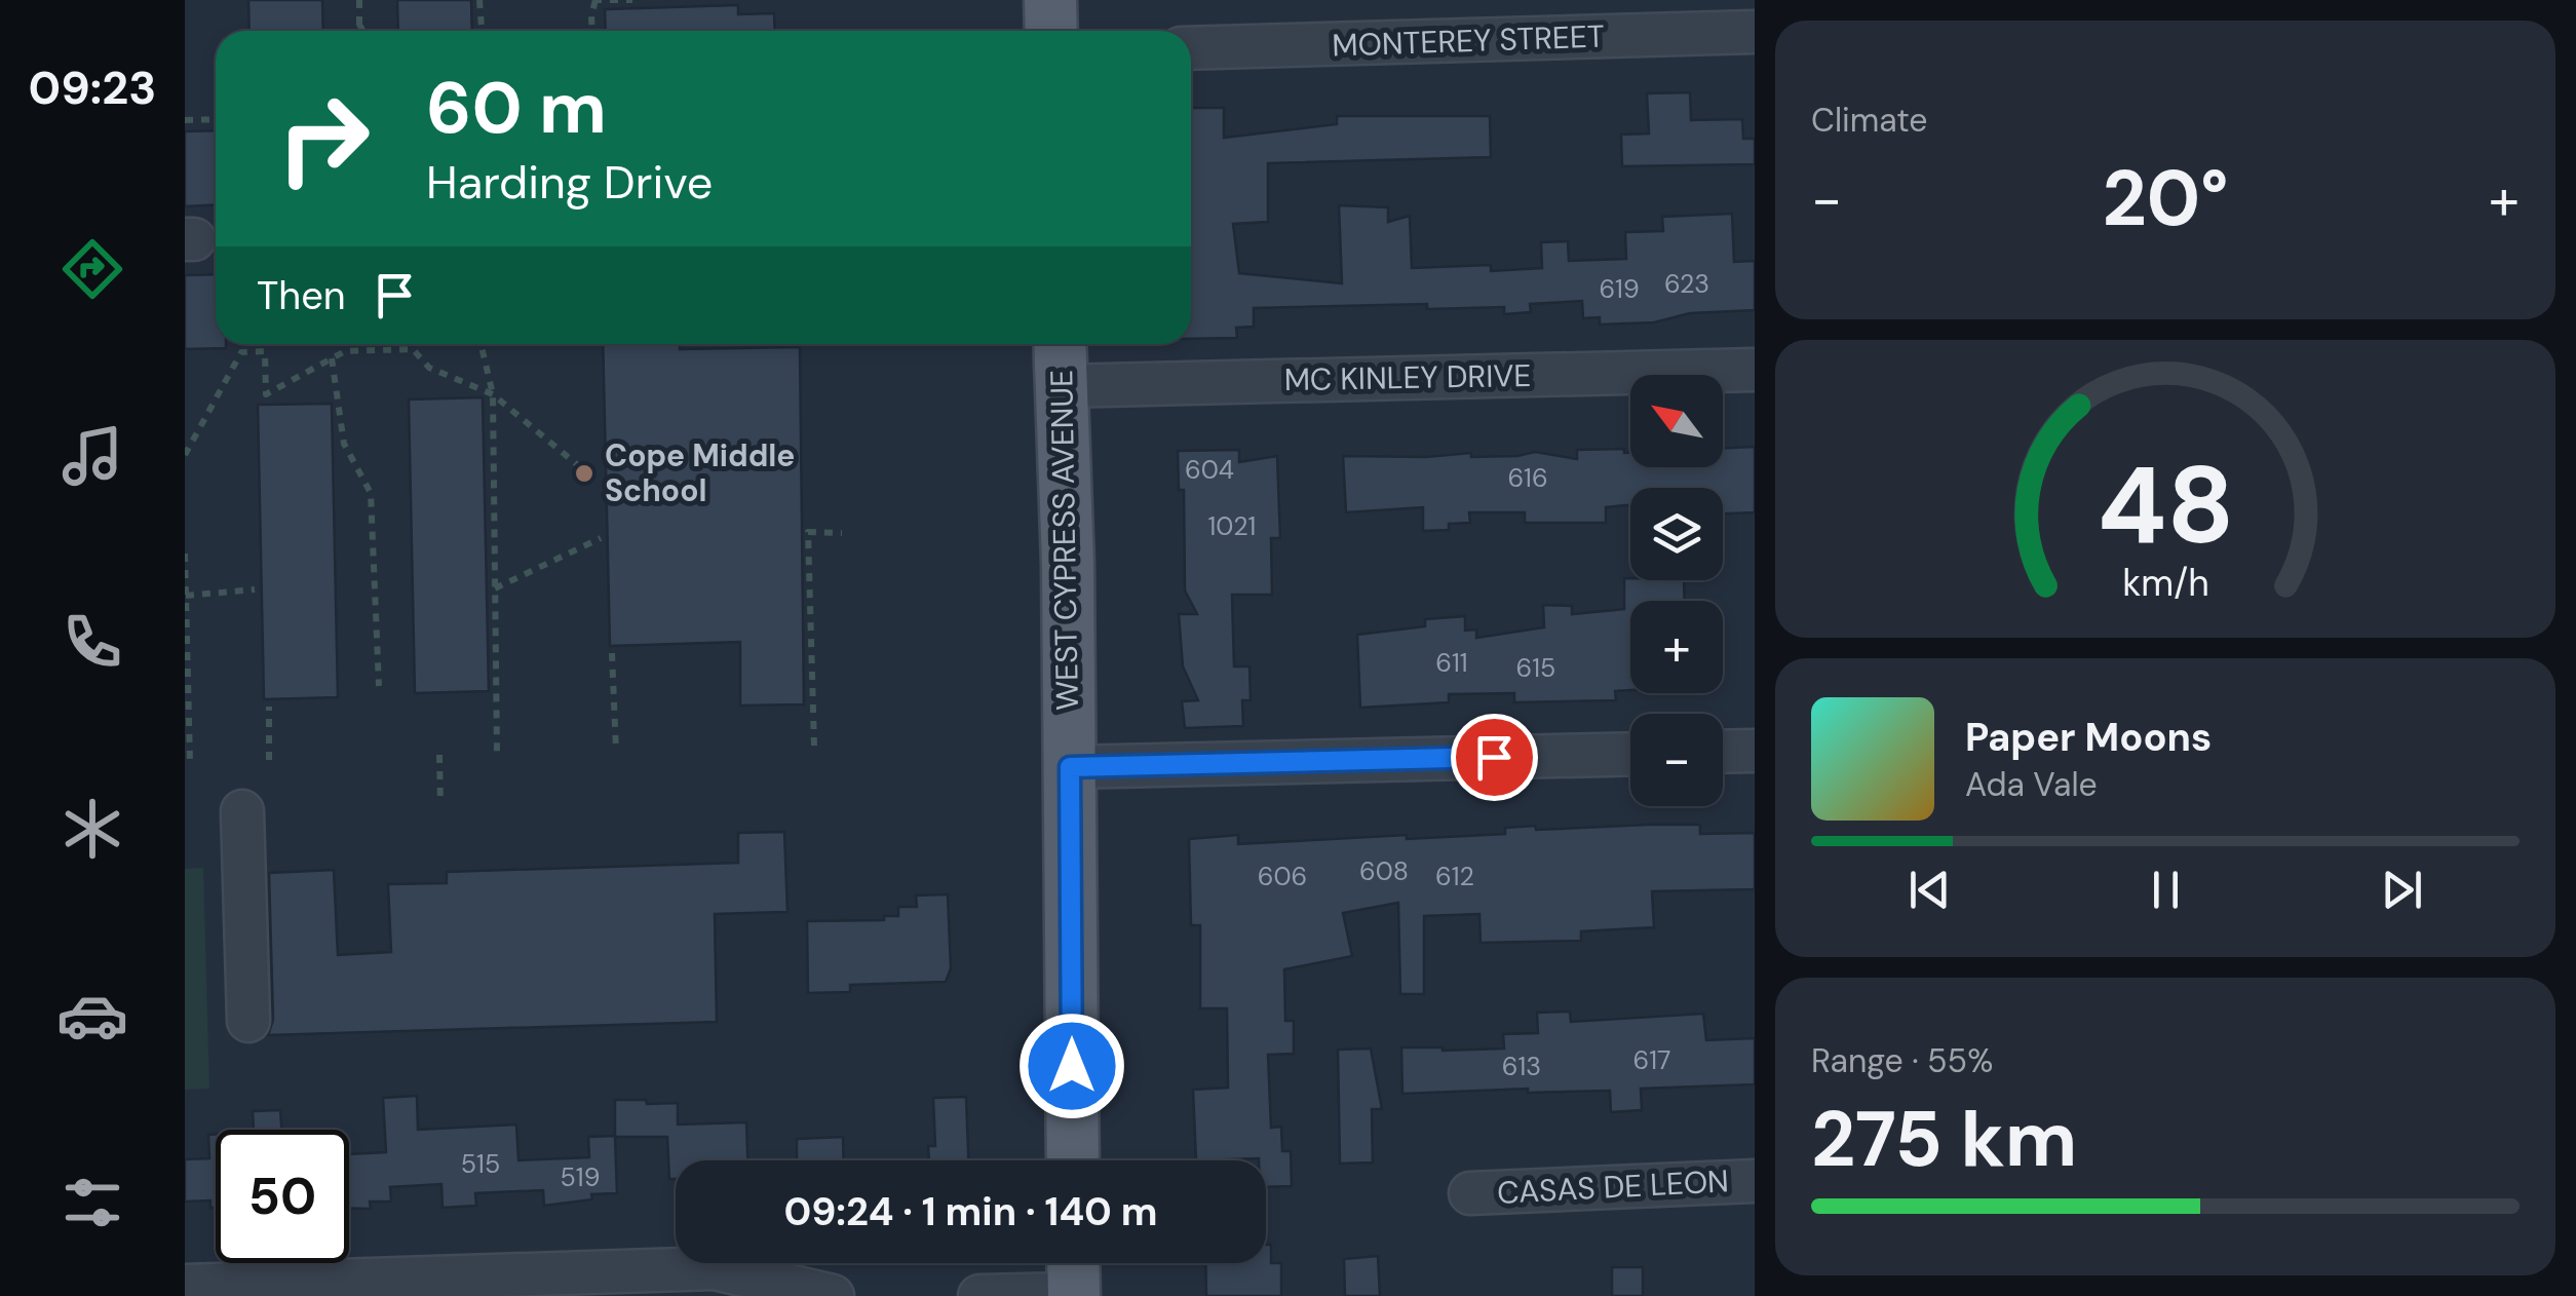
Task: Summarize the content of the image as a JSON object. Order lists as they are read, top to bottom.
{
  "streets": {
    "main road": ["WEST CYPRESS AVENUE"],
    "street": ["MONTEREY STREET", "MC KINLEY DRIVE", "CASAS DE LEON"]
  },
  "crossings": [
    ["MC KINLEY DRIVE", "WEST CYPRESS AVENUE"]
  ],
  "places": ["Cope Middle School"],
  "house_numbers": [
    "623",
    "619",
    "604",
    "616",
    "1021",
    "611",
    "615",
    "608",
    "606",
    "612",
    "617",
    "613",
    "515",
    "519"
  ],
  "north": "top left",
  "page": {
    "tabs": "09:23",
    "tile": [
      "Climate",
      ["Range · 55%", "275 km"]
    ],
    "turn": ["60 m", "Harding Drive"],
    "heat": ["−", "20°", "+"],
    "then": "Then",
    "map_buttons": ["+", "−"],
    "song": ["Paper Moons", "Ada Vale"],
    "limit": "50",
    "trip": "09:24 · 1 min · 140 m",
    "gauge": ["48", "km/h"]
  }
}
